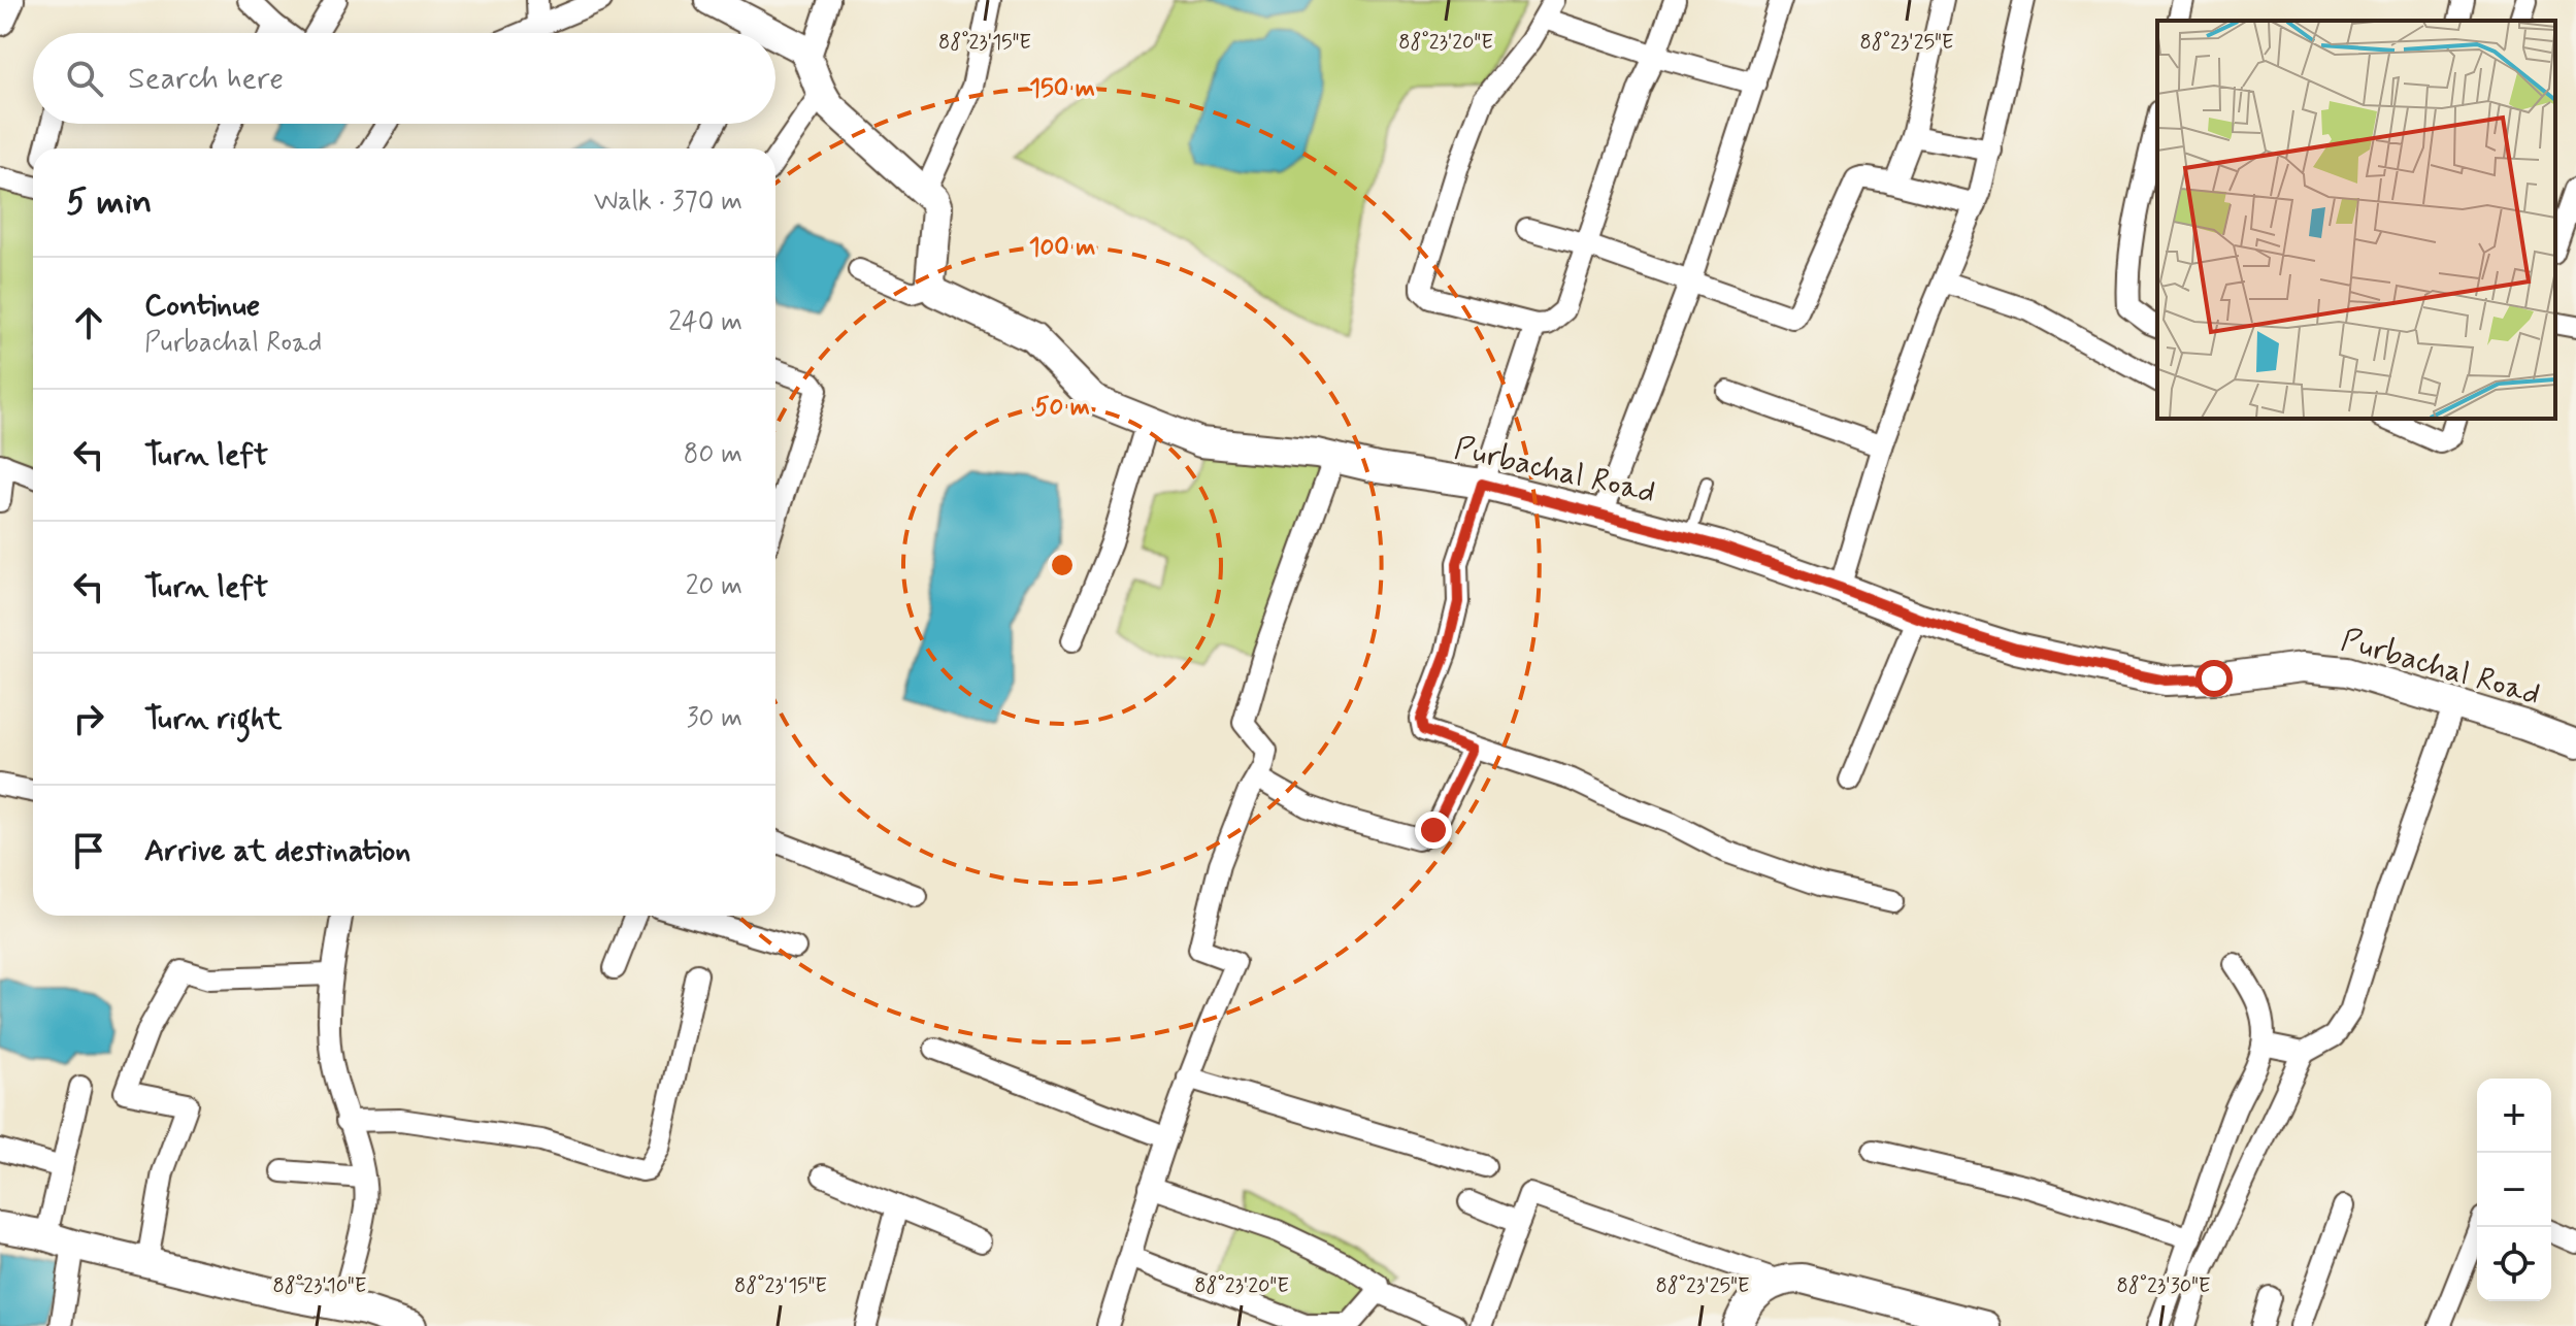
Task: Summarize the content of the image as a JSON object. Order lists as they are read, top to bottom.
{
  "streets": {
    "street": ["Purbachal Road"]
  },
  "page": {
    "search": "Search here",
    "heading": ["5 min", "Walk · 370 m"],
    "list": [
      ["Continue", "Purbachal Road", "240 m"],
      ["Turn left", "80 m"],
      ["Turn left", "20 m"],
      ["Turn right", "30 m"],
      "Arrive at destination"
    ],
    "map_buttons": ["+", "−"]
  },
  "coordinates": [
    "88°23'15\"E",
    "88°23'20\"E",
    "88°23'25\"E",
    "88°23'10\"E",
    "88°23'30\"E"
  ],
  "rings": ["150 m", "100 m", "50 m"]
}
